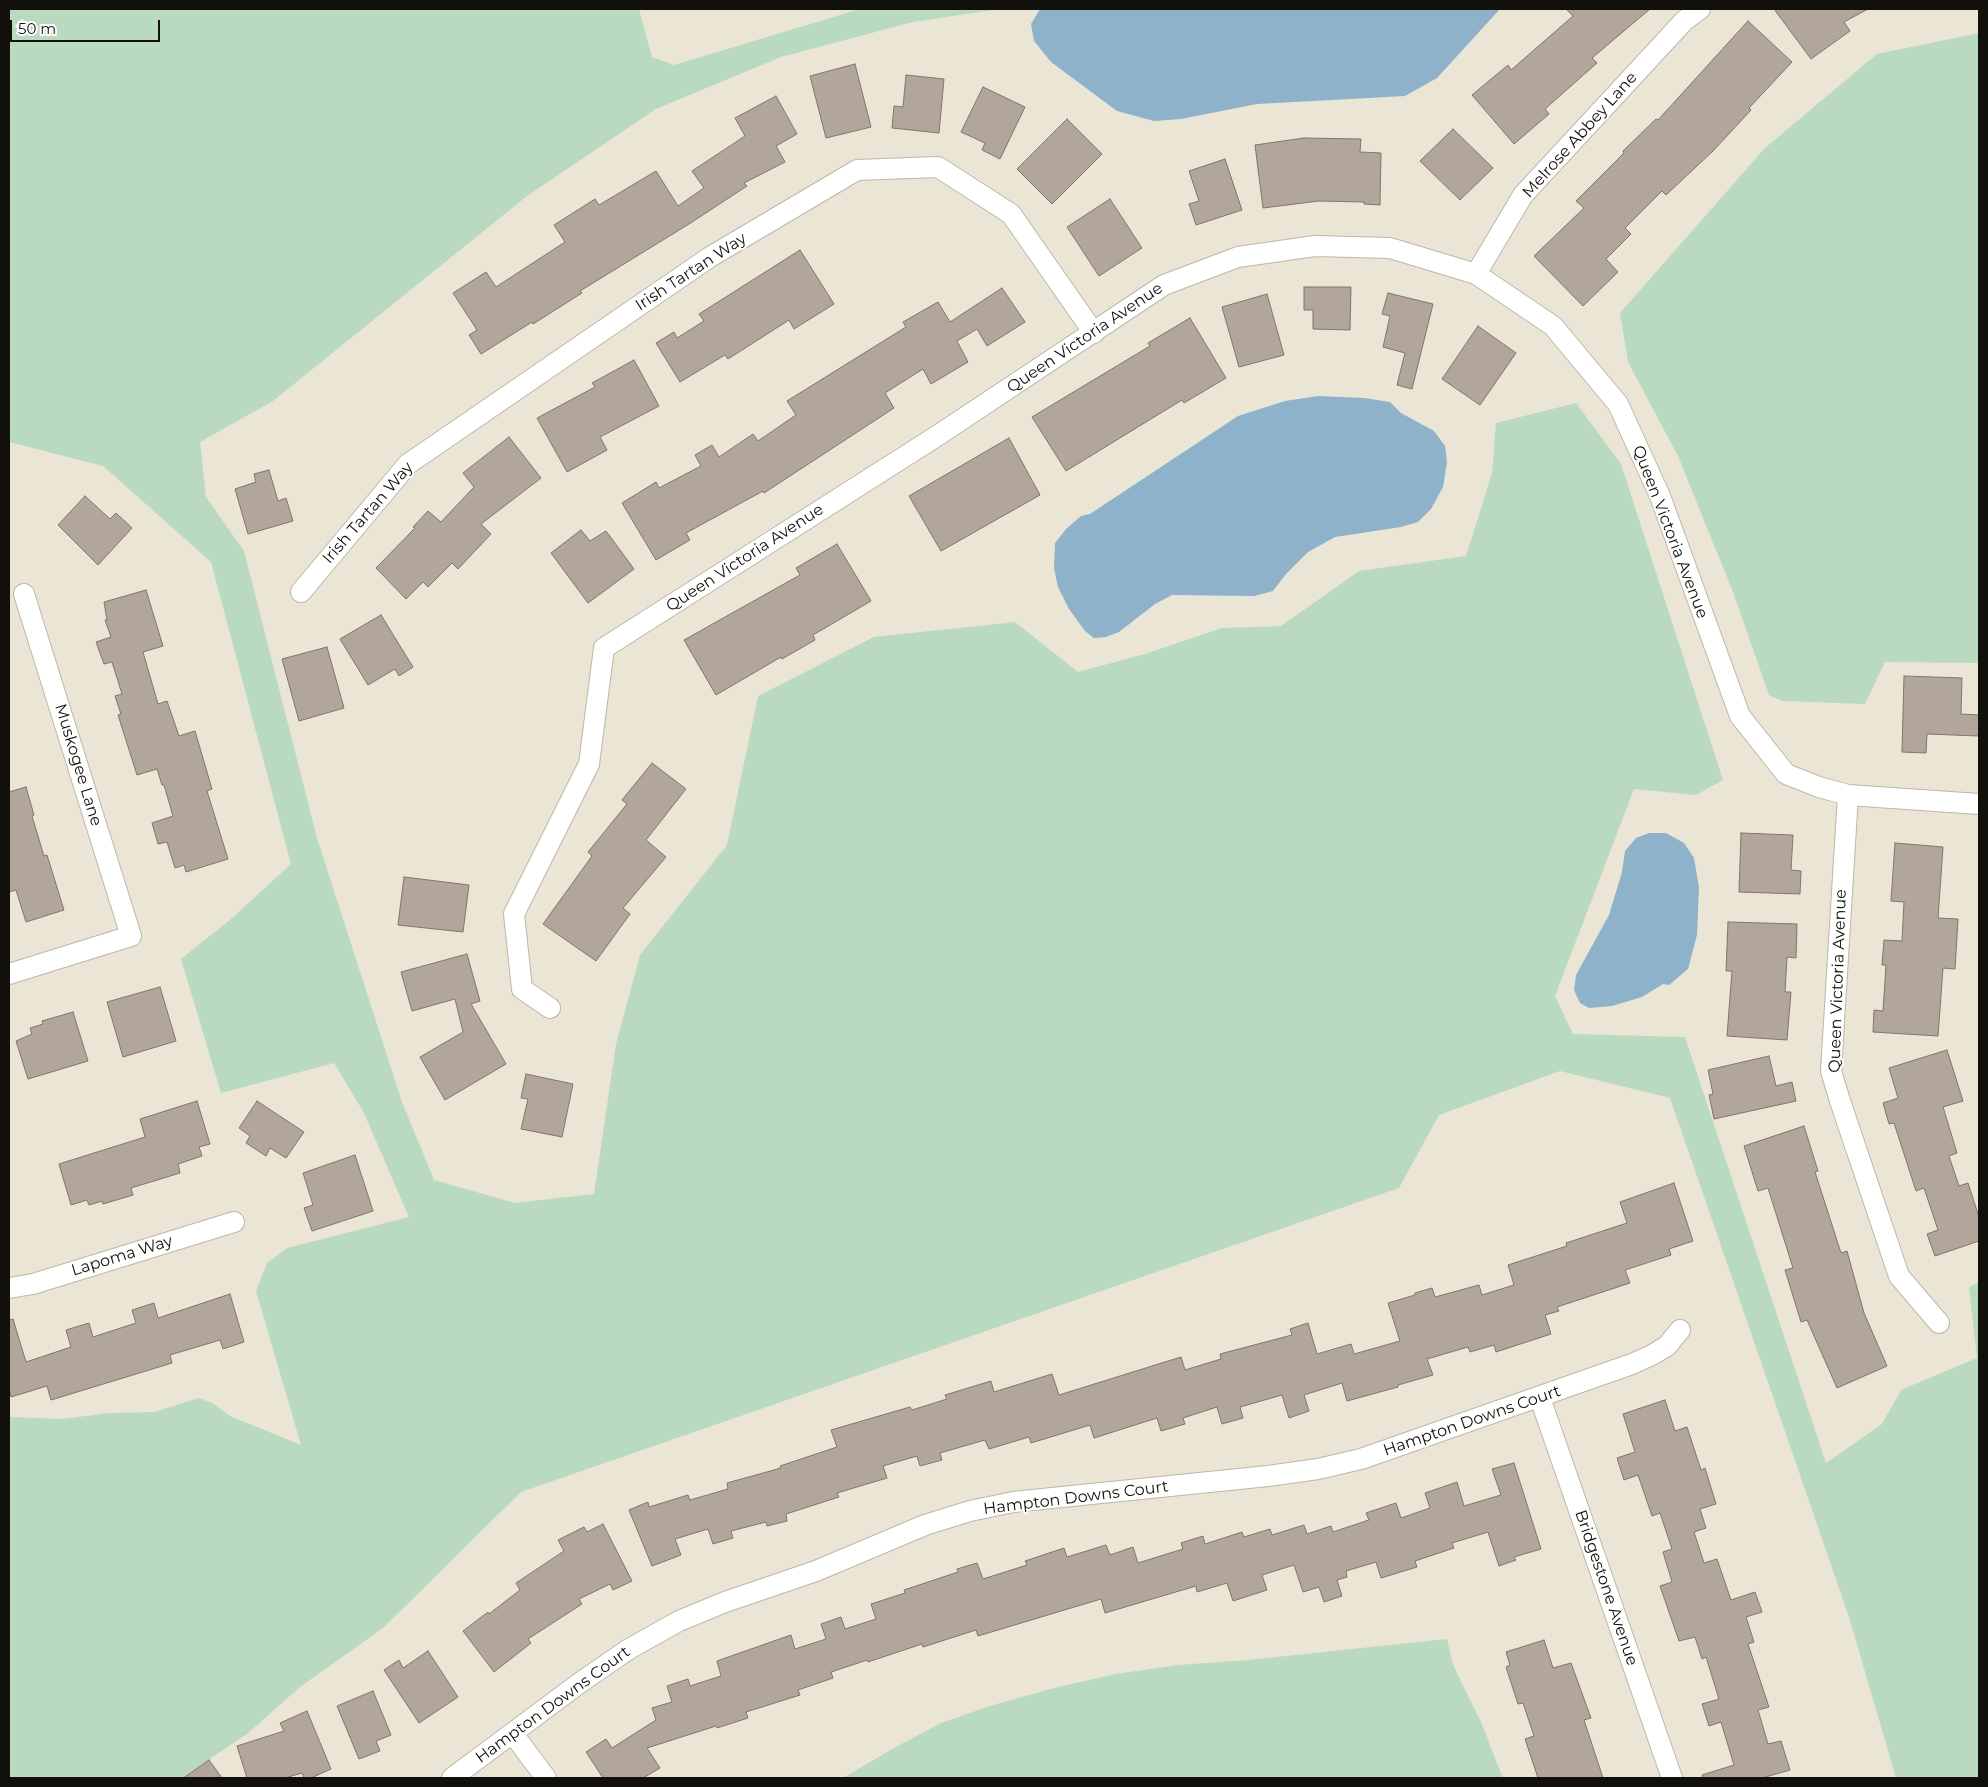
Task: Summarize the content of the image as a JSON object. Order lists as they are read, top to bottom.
{
  "streets": {
    "street": [
      "Melrose Abbey Lane",
      "Irish Tartan Way",
      "Queen Victoria Avenue",
      "Muskogee Lane",
      "Lapoma Way",
      "Hampton Downs Court",
      "Bridgestone Avenue"
    ]
  },
  "crossings": [
    ["Melrose Abbey Lane", "Queen Victoria Avenue"],
    ["Irish Tartan Way", "Queen Victoria Avenue"],
    ["Hampton Downs Court", "Bridgestone Avenue"]
  ],
  "scale_bar": "50 m"
}
